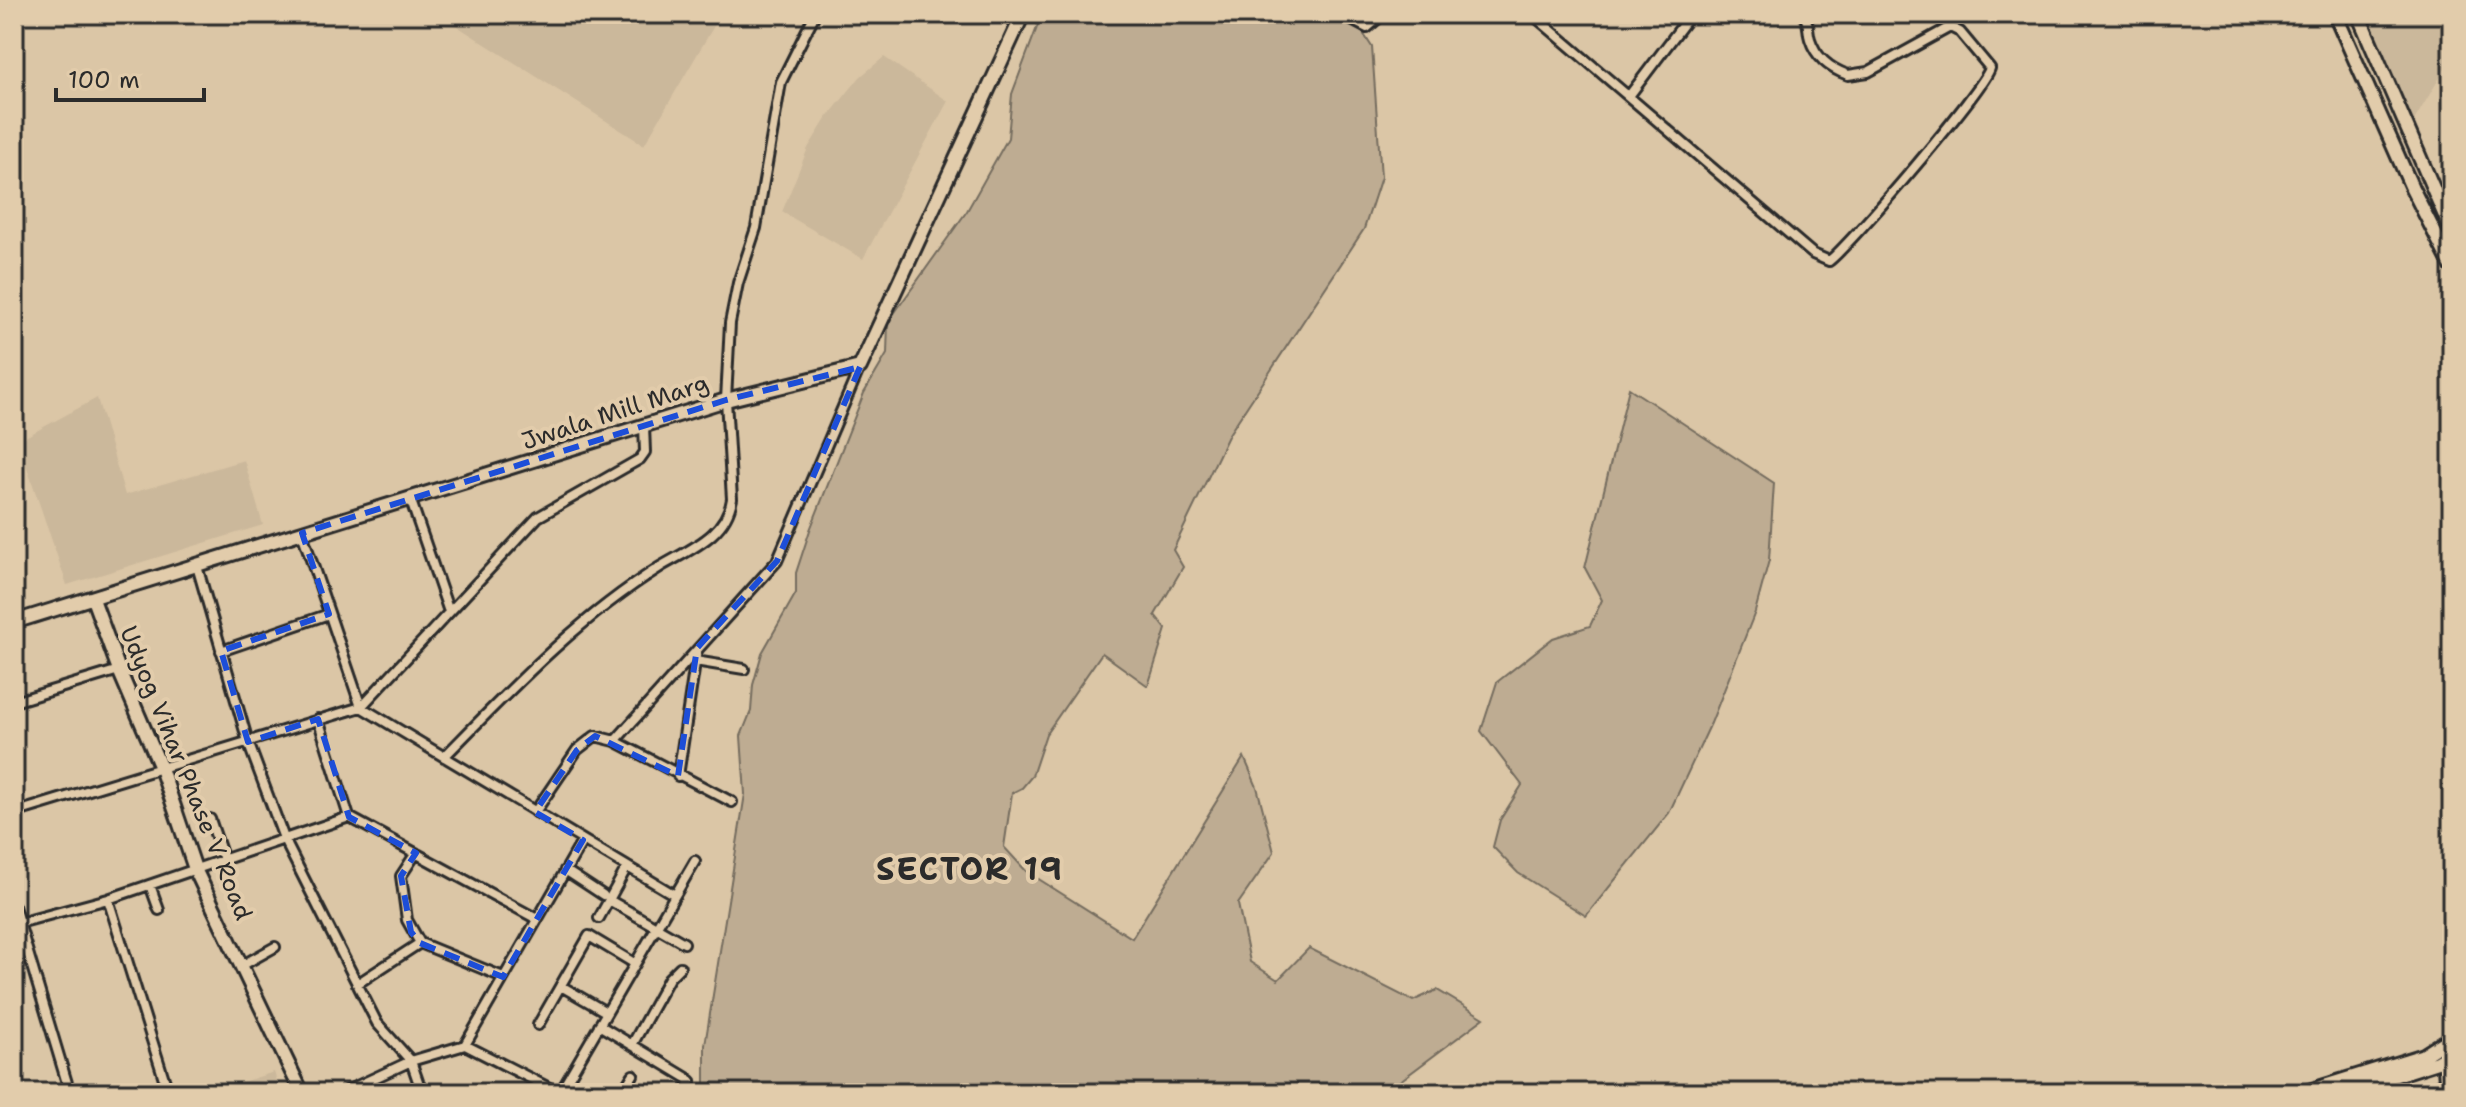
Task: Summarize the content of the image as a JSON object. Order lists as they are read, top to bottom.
{
  "streets": {
    "street": ["Jwala Mill Marg", "Udyog Vihar Phase V Road"]
  },
  "crossings": [
    ["Jwala Mill Marg", "Udyog Vihar Phase V Road"]
  ],
  "districts": ["SECTOR 19"],
  "scale_bar": "100 m"
}
